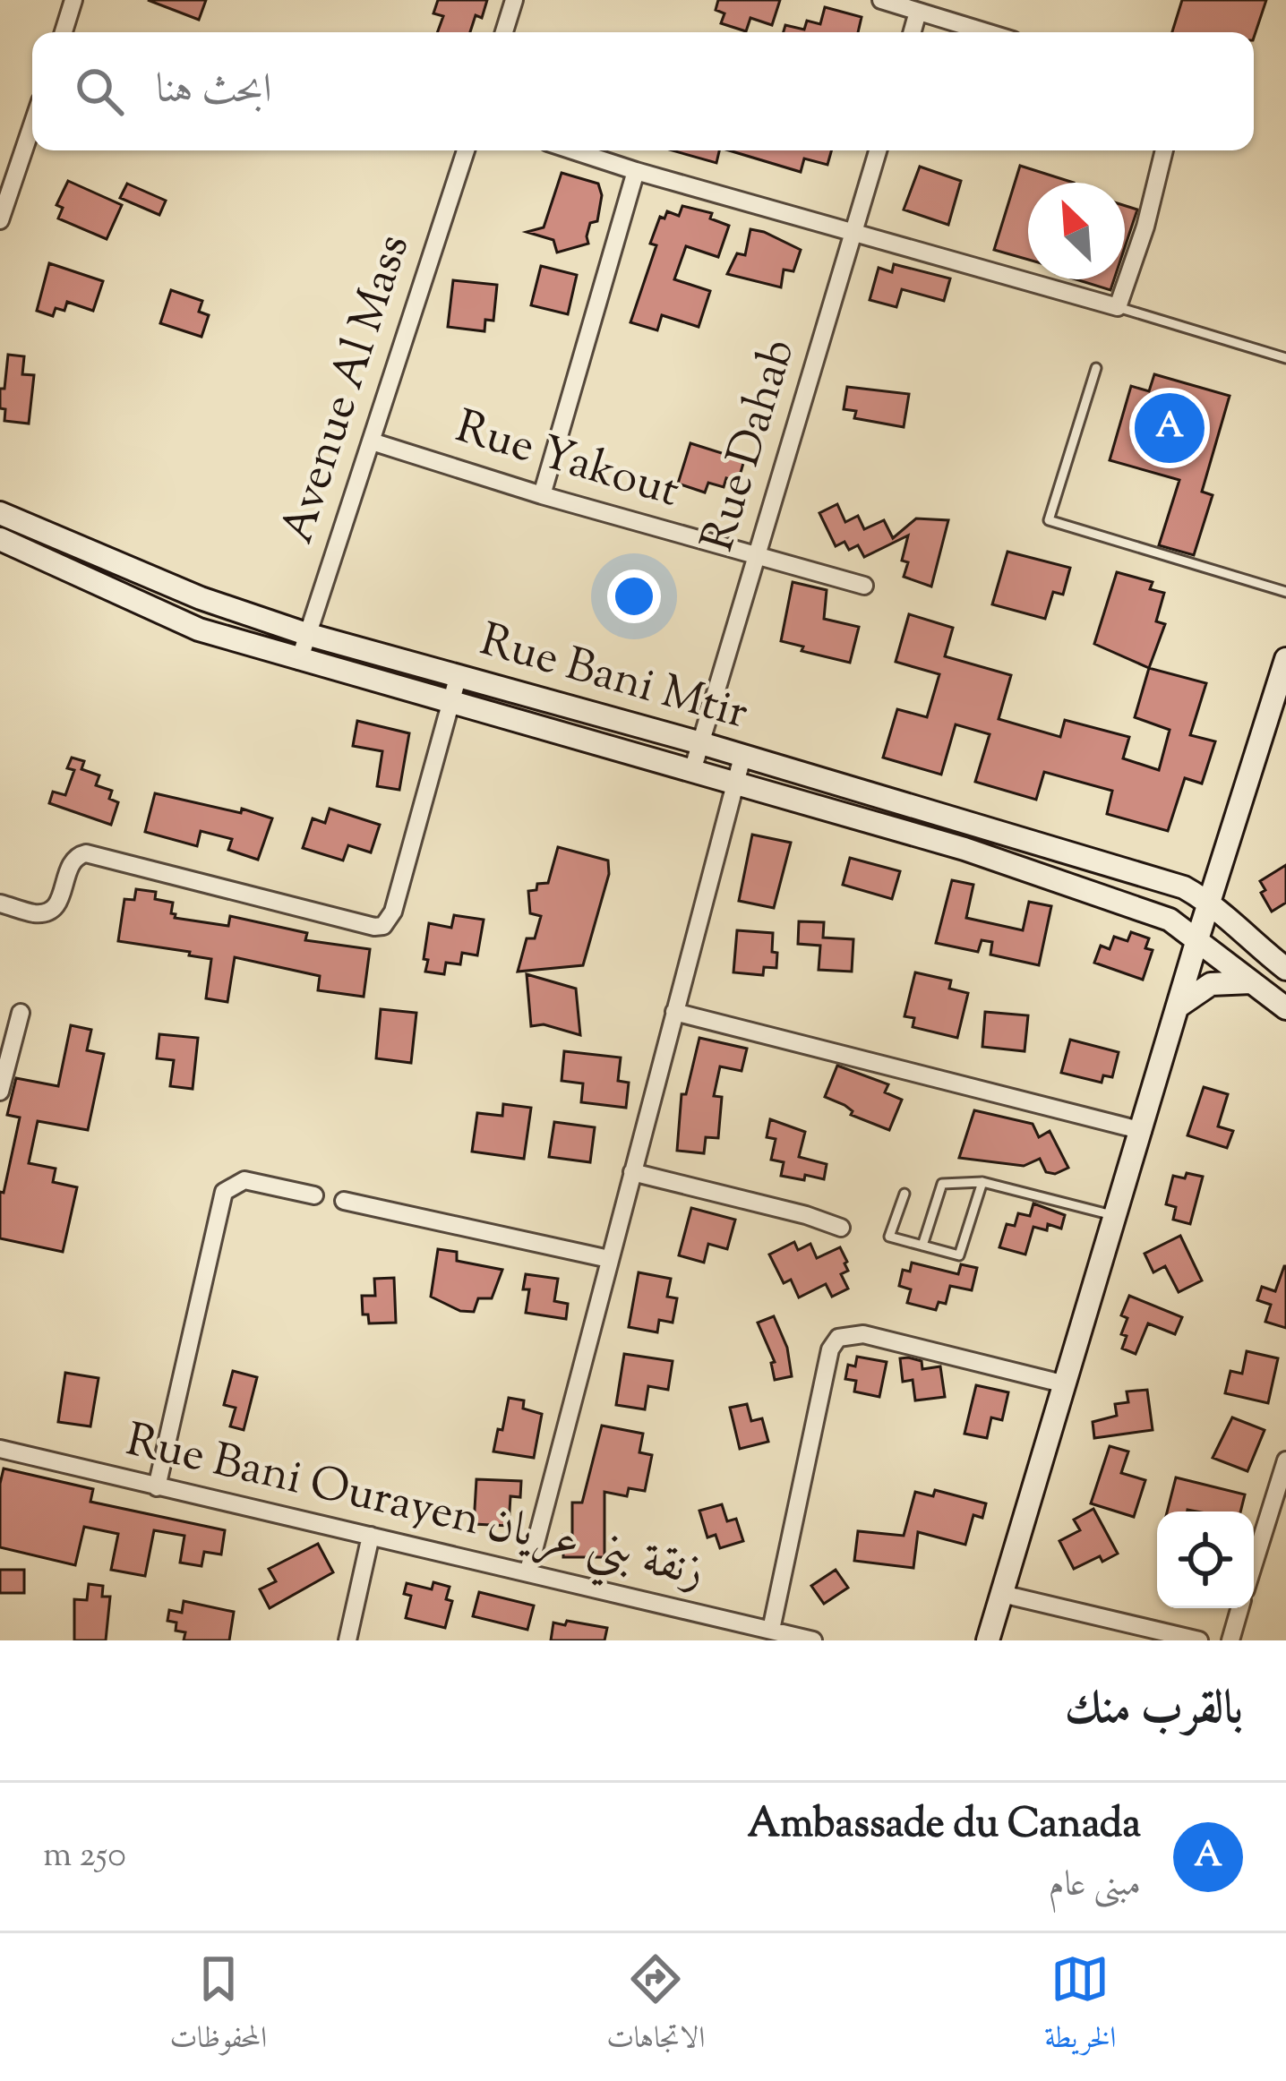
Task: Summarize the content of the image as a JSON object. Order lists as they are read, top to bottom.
{
  "streets": {
    "street": [
      "Avenue Al Mass",
      "Rue Dahab",
      "Rue Yakout",
      "Rue Bani Mtir",
      "Rue Bani Ourayen زنقة بني عريان"
    ]
  },
  "crossings": [
    ["Avenue Al Mass", "Rue Yakout"],
    ["Avenue Al Mass", "Rue Bani Mtir"],
    ["Rue Dahab", "Rue Yakout"],
    ["Rue Dahab", "Rue Bani Mtir"]
  ],
  "north": "top left",
  "page": {
    "search": "ابحث هنا",
    "pins": "A",
    "heading": "بالقرب منك",
    "list": [
      {
        "mark": "A",
        "name": "Ambassade du Canada",
        "note": "مبنى عام",
        "value": "250 m"
      }
    ],
    "nav": ["الخريطة", "الاتجاهات", "المحفوظات"]
  }
}
